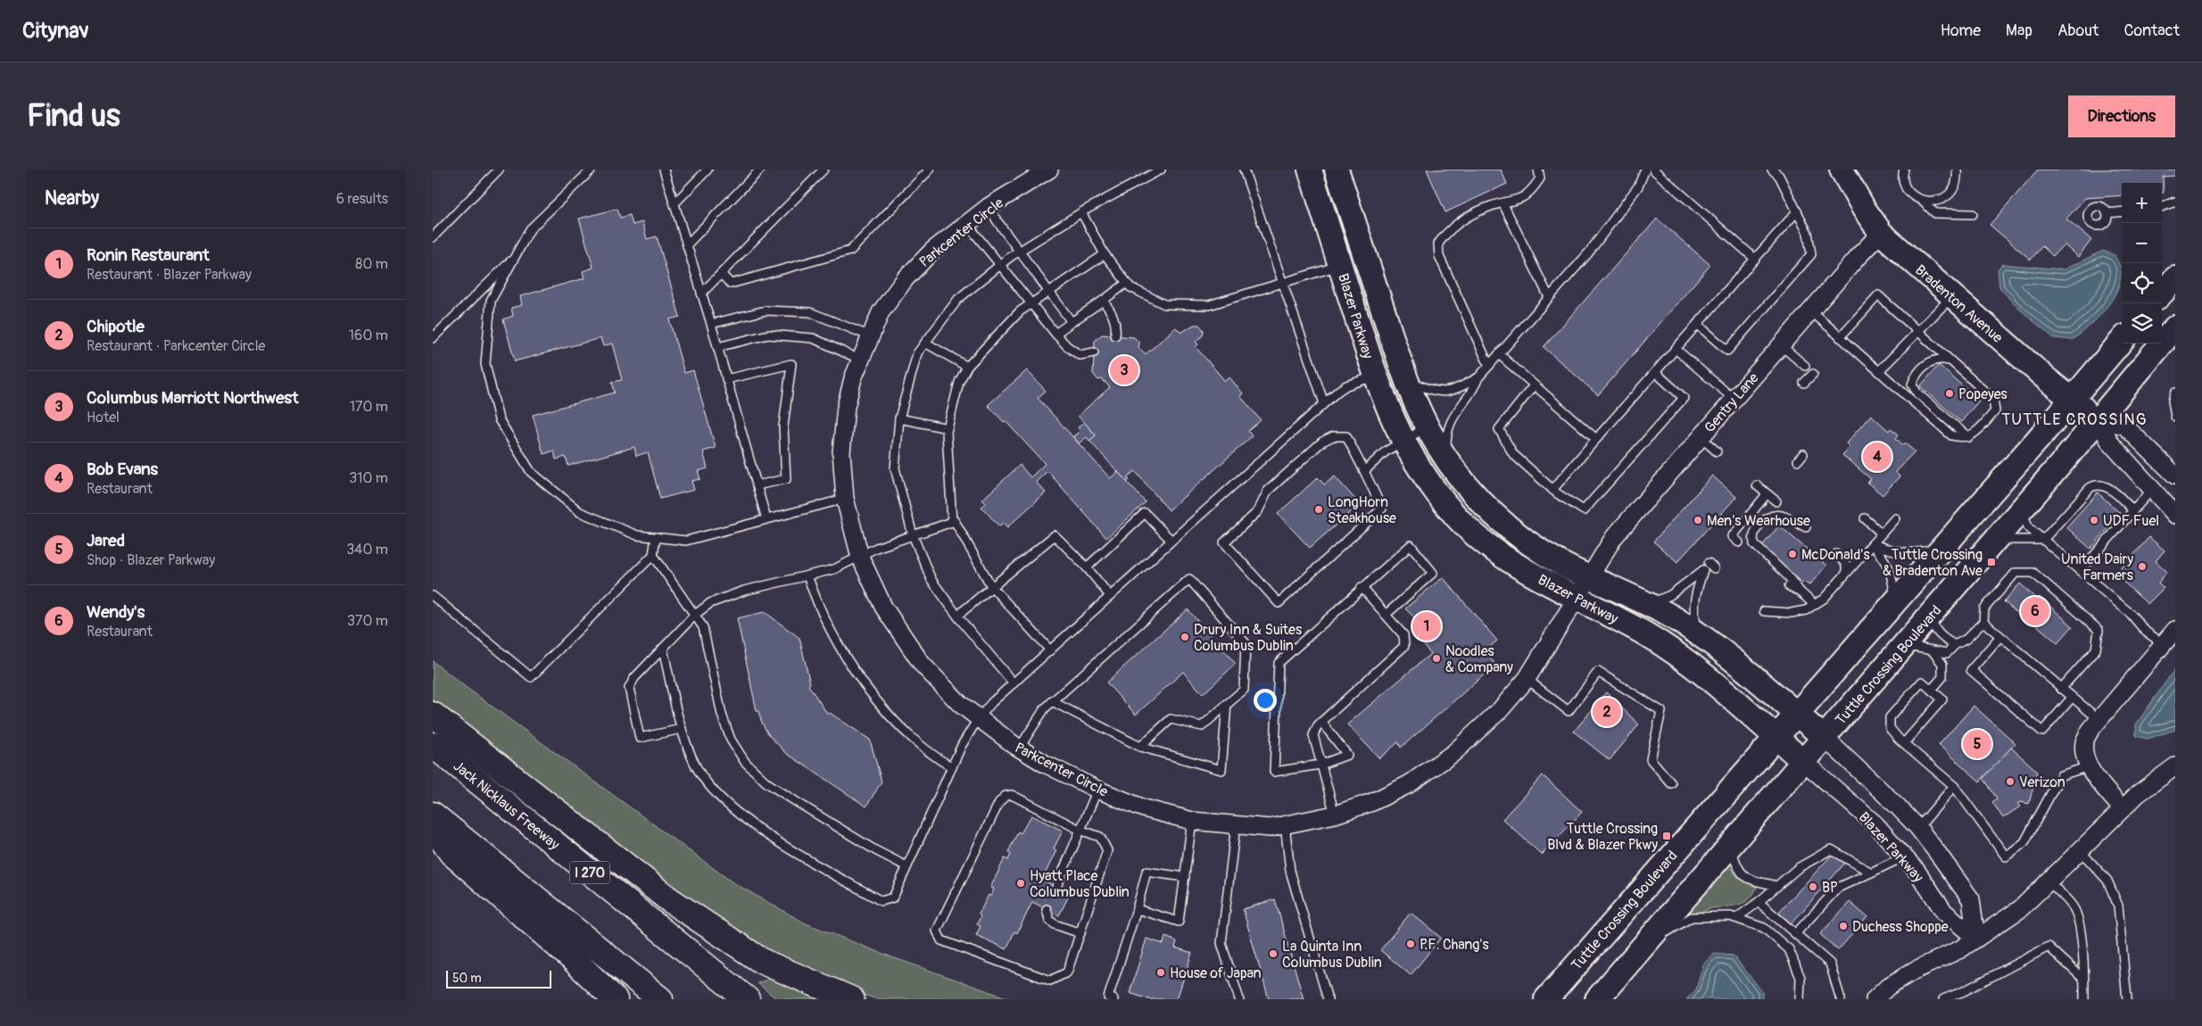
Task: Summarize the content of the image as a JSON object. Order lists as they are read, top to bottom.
{
  "streets": {
    "highway": ["Jack Nicklaus Freeway", "I 270"],
    "street": [
      "Parkcenter Circle",
      "Bradenton Avenue",
      "Blazer Parkway",
      "Gentry Lane",
      "Tuttle Crossing Boulevard"
    ]
  },
  "crossings": [
    ["Parkcenter Circle", "Blazer Parkway"],
    ["Parkcenter Circle", "Gentry Lane"],
    ["Bradenton Avenue", "Gentry Lane"],
    ["Bradenton Avenue", "Tuttle Crossing Boulevard"],
    ["Blazer Parkway", "Gentry Lane"],
    ["Blazer Parkway", "Tuttle Crossing Boulevard"]
  ],
  "districts": ["TUTTLE CROSSING"],
  "places": {
    "other": [
      "Popeyes",
      "LongHorn Steakhouse",
      "Men's Wearhouse",
      "UDF Fuel",
      "McDonald's",
      "United Dairy Farmers",
      "Drury Inn & Suites Columbus Dublin",
      "Noodles & Company",
      "Verizon",
      "Hyatt Place Columbus Dublin",
      "BP",
      "Duchess Shoppe",
      "P.F. Chang's",
      "La Quinta Inn Columbus Dublin",
      "House of Japan"
    ],
    "transit": ["Tuttle Crossing & Bradenton Ave", "Tuttle Crossing Blvd & Blazer Pkwy"]
  },
  "scale_bar": "50 m",
  "page": {
    "header": "Citynav",
    "nav": [
      "Home",
      "Map",
      "About",
      "Contact"
    ],
    "buttons": "Directions",
    "title": "Find us",
    "heading": ["Nearby", "6 results"],
    "map_buttons": ["+", "−"],
    "list": [
      {
        "mark": "1",
        "name": "Ronin Restaurant",
        "note": "Restaurant · Blazer Parkway",
        "value": "80 m"
      },
      {
        "mark": "2",
        "name": "Chipotle",
        "note": "Restaurant · Parkcenter Circle",
        "value": "160 m"
      },
      {
        "mark": "3",
        "name": "Columbus Marriott Northwest",
        "note": "Hotel",
        "value": "170 m"
      },
      {
        "mark": "4",
        "name": "Bob Evans",
        "note": "Restaurant",
        "value": "310 m"
      },
      {
        "mark": "5",
        "name": "Jared",
        "note": "Shop · Blazer Parkway",
        "value": "340 m"
      },
      {
        "mark": "6",
        "name": "Wendy's",
        "note": "Restaurant",
        "value": "370 m"
      }
    ],
    "pins": [
      "3",
      "4",
      "6",
      "1",
      "2",
      "5"
    ],
    "scale": "50 m"
  }
}
